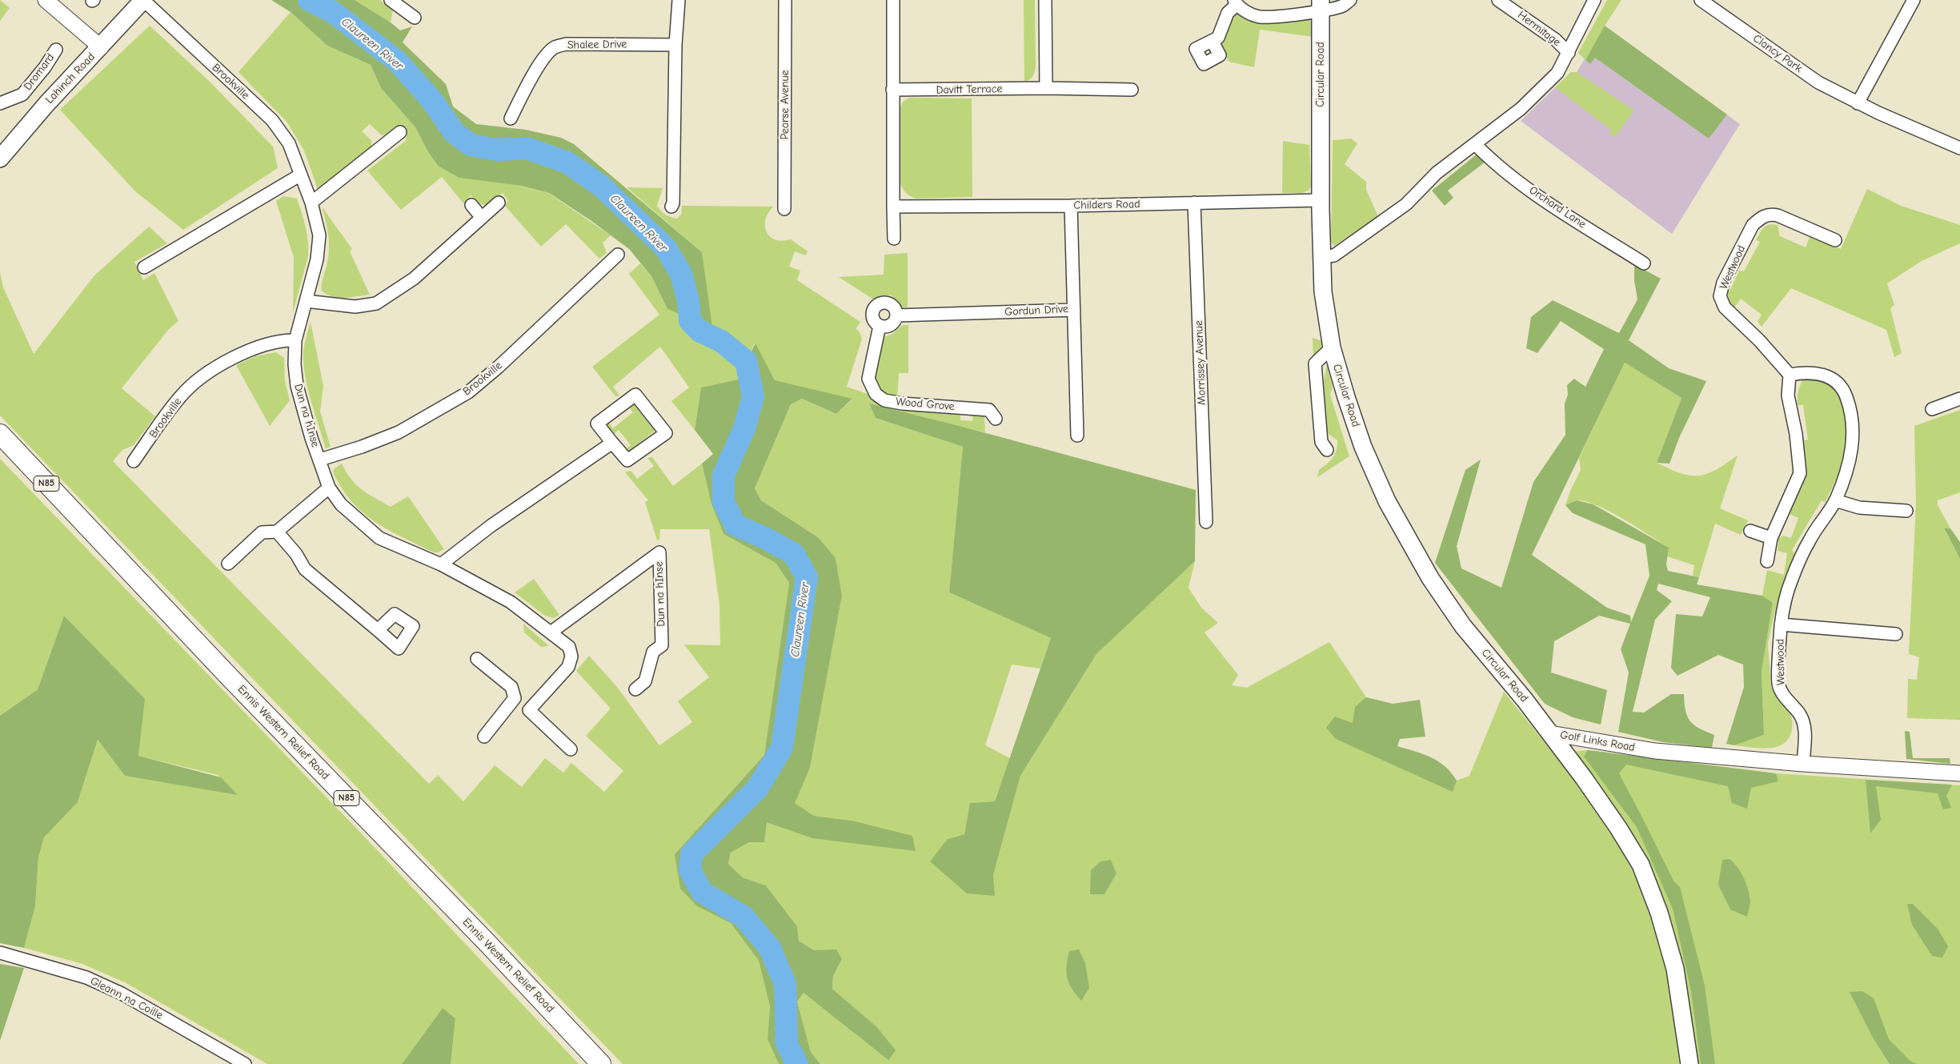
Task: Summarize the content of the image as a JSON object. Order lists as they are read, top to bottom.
{
  "streets": {
    "main road": [
      "Circular Road",
      "Lahinch Road",
      "N85",
      "Ennis Western Relief Road",
      "Golf Links Road"
    ],
    "street": [
      "Hermitage",
      "Shalee Drive",
      "Clancy Park",
      "Dromard",
      "Brookville",
      "Davitt Terrace",
      "Pearse Avenue",
      "Childers Road",
      "Orchard Lane",
      "Westwood",
      "Gordun Drive",
      "Morrissey Avenue",
      "Wood Grove",
      "Dun na hInse",
      "Gleann na Coille"
    ]
  },
  "crossings": [
    ["Circular Road", "Childers Road"],
    ["Circular Road", "Golf Links Road"],
    ["Lahinch Road", "Brookville"],
    ["Brookville", "Dun na hInse"],
    ["Childers Road", "Gordun Drive"],
    ["Childers Road", "Morrissey Avenue"],
    ["Westwood", "Golf Links Road"],
    ["Gordun Drive", "Wood Grove"]
  ],
  "water": ["Claureen River"]
}
